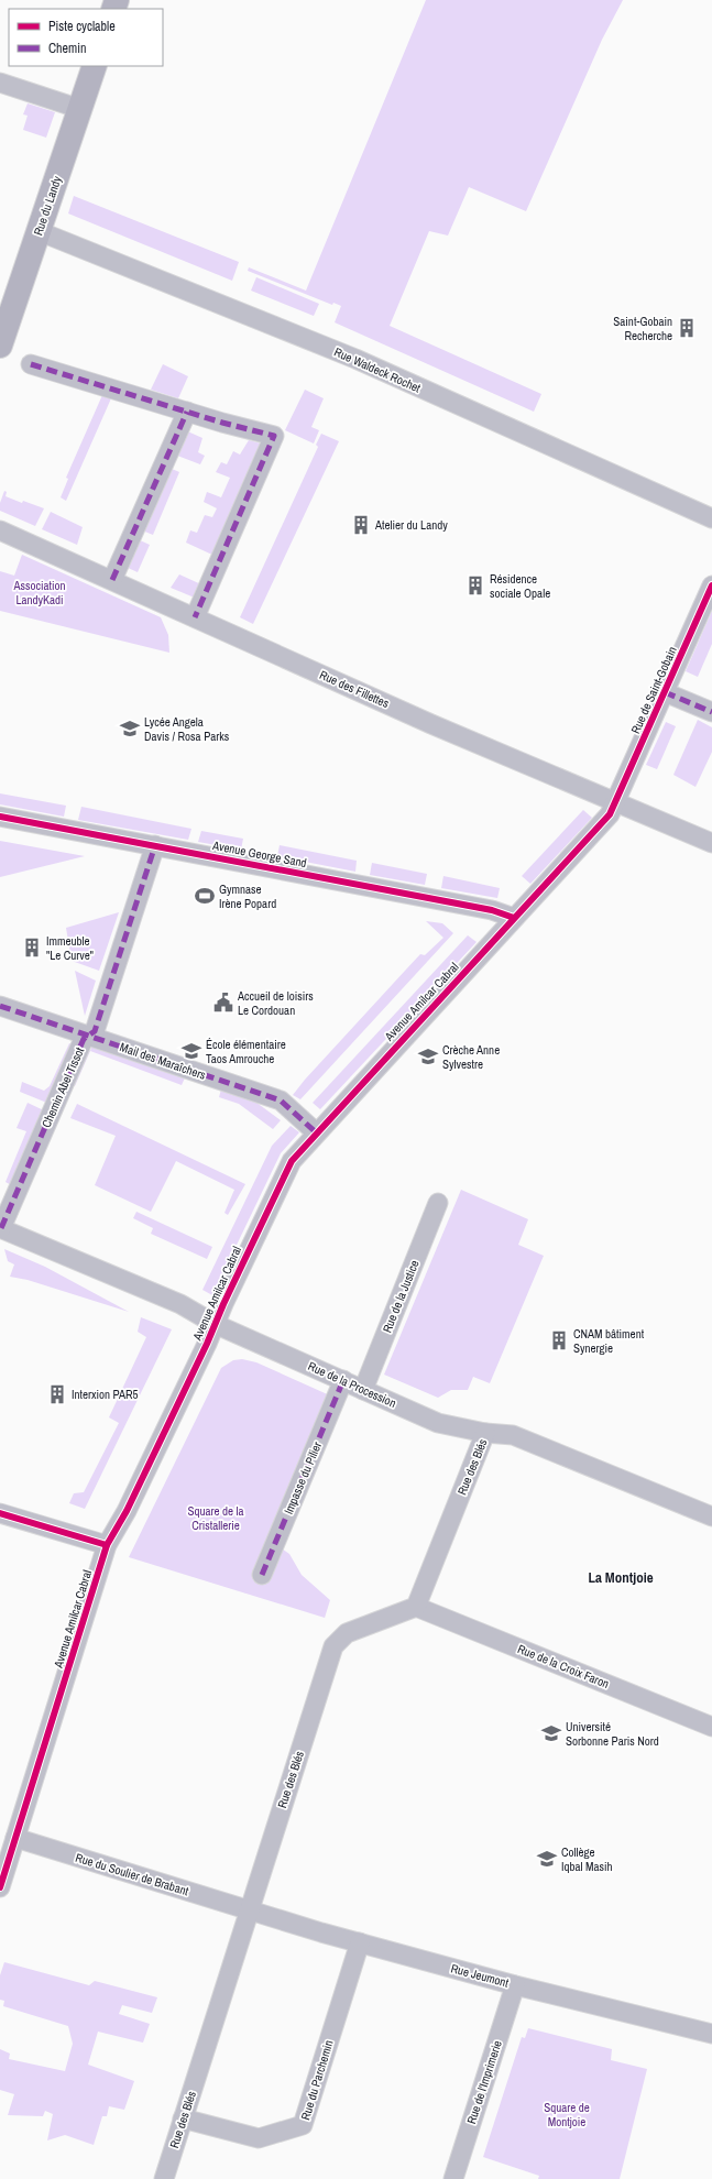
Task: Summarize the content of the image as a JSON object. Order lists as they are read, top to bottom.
{
  "streets": {
    "main road": ["Rue du Landy"],
    "street": [
      "Rue Waldeck Rochet",
      "Rue des Fillettes",
      "Rue de Saint-Gobain",
      "Avenue George Sand",
      "Avenue Amilcar Cabral",
      "Mail des Maraîchers",
      "Chemin Abel Tissot",
      "Rue de la Justice",
      "Rue de la Procession",
      "Rue des Blés",
      "Impasse du Pilier",
      "Rue de la Croix Faron",
      "Rue du Soulier de Brabant",
      "Rue Jeumont",
      "Rue du Parchemin",
      "Rue de l'Imprimerie"
    ]
  },
  "crossings": [
    ["Rue du Landy", "Rue Waldeck Rochet"],
    ["Rue des Fillettes", "Rue de Saint-Gobain"],
    ["Rue des Fillettes", "Avenue Amilcar Cabral"],
    ["Rue de Saint-Gobain", "Avenue Amilcar Cabral"],
    ["Avenue George Sand", "Avenue Amilcar Cabral"],
    ["Avenue George Sand", "Chemin Abel Tissot"],
    ["Avenue Amilcar Cabral", "Mail des Maraîchers"],
    ["Avenue Amilcar Cabral", "Rue de la Procession"],
    ["Avenue Amilcar Cabral", "Rue du Soulier de Brabant"],
    ["Mail des Maraîchers", "Chemin Abel Tissot"],
    ["Chemin Abel Tissot", "Rue de la Procession"],
    ["Rue de la Justice", "Rue de la Procession"],
    ["Rue de la Procession", "Rue des Blés"],
    ["Rue de la Procession", "Impasse du Pilier"],
    ["Rue des Blés", "Rue de la Croix Faron"],
    ["Rue des Blés", "Rue du Soulier de Brabant"],
    ["Rue des Blés", "Rue Jeumont"],
    ["Rue des Blés", "Rue du Parchemin"],
    ["Rue du Soulier de Brabant", "Rue Jeumont"],
    ["Rue Jeumont", "Rue du Parchemin"],
    ["Rue Jeumont", "Rue de l'Imprimerie"]
  ],
  "districts": ["La Montjoie"],
  "parks": ["Association LandyKadi", "Square de la Cristallerie", "Square de Montjoie"],
  "places": {
    "building": [
      "Saint-Gobain Recherche",
      "Atelier du Landy",
      "Résidence sociale Opale",
      "Immeuble \"Le Curve\"",
      "CNAM bâtiment Synergie",
      "Interxion PAR5"
    ],
    "school or university": [
      "Lycée Angela Davis / Rosa Parks",
      "École élémentaire Taos Amrouche",
      "Crèche Anne Sylvestre",
      "Université Sorbonne Paris Nord",
      "Collège Iqbal Masih"
    ],
    "sports": ["Gymnase Irène Popard"],
    "public building": ["Accueil de loisirs Le Cordouan"]
  },
  "legend": ["Piste cyclable", "Chemin"]
}
